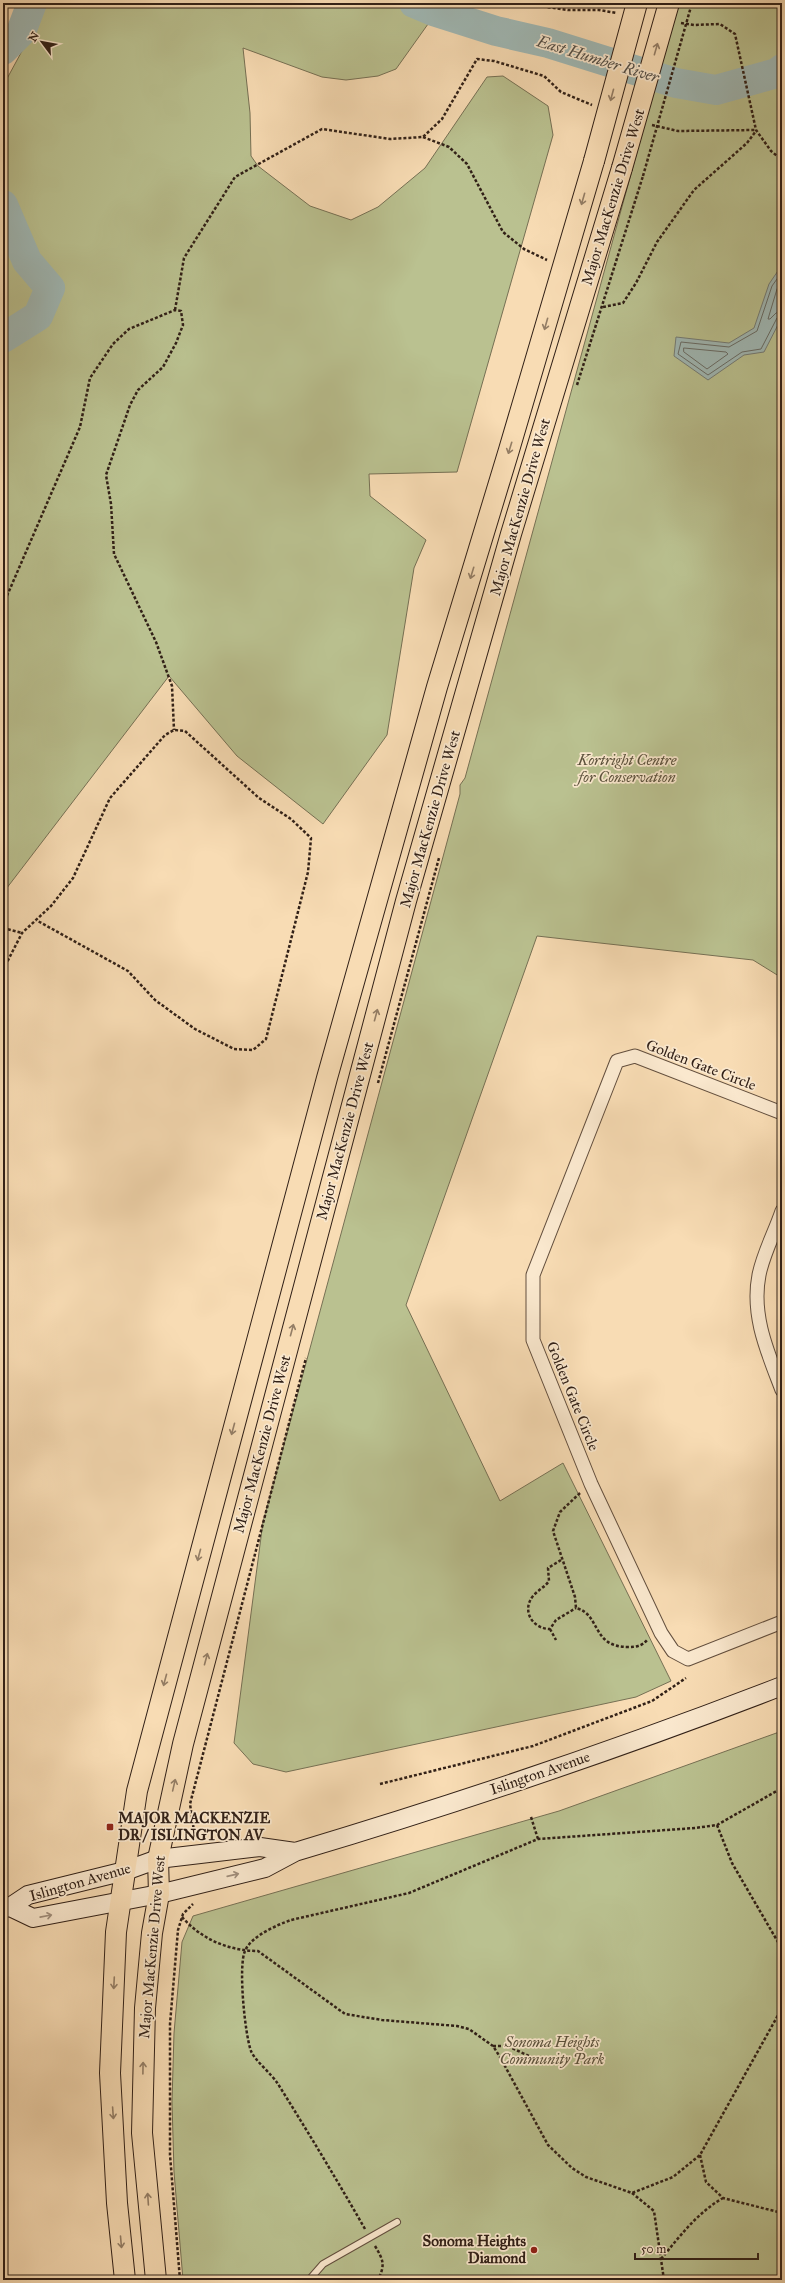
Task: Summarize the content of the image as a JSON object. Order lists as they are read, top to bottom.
{
  "streets": {
    "main road": ["Major MacKenzie Drive West", "Islington Avenue"],
    "street": ["Golden Gate Circle"]
  },
  "crossings": [
    ["Major MacKenzie Drive West", "Islington Avenue"]
  ],
  "water": ["East Humber River"],
  "parks": ["Kortright Centre for Conservation", "Sonoma Heights Community Park"],
  "places": {
    "transit": ["MAJOR MACKENZIE DR / ISLINGTON AV"],
    "other": ["Sonoma Heights Diamond"]
  },
  "scale_bar": "50 m",
  "north": "top left"
}
